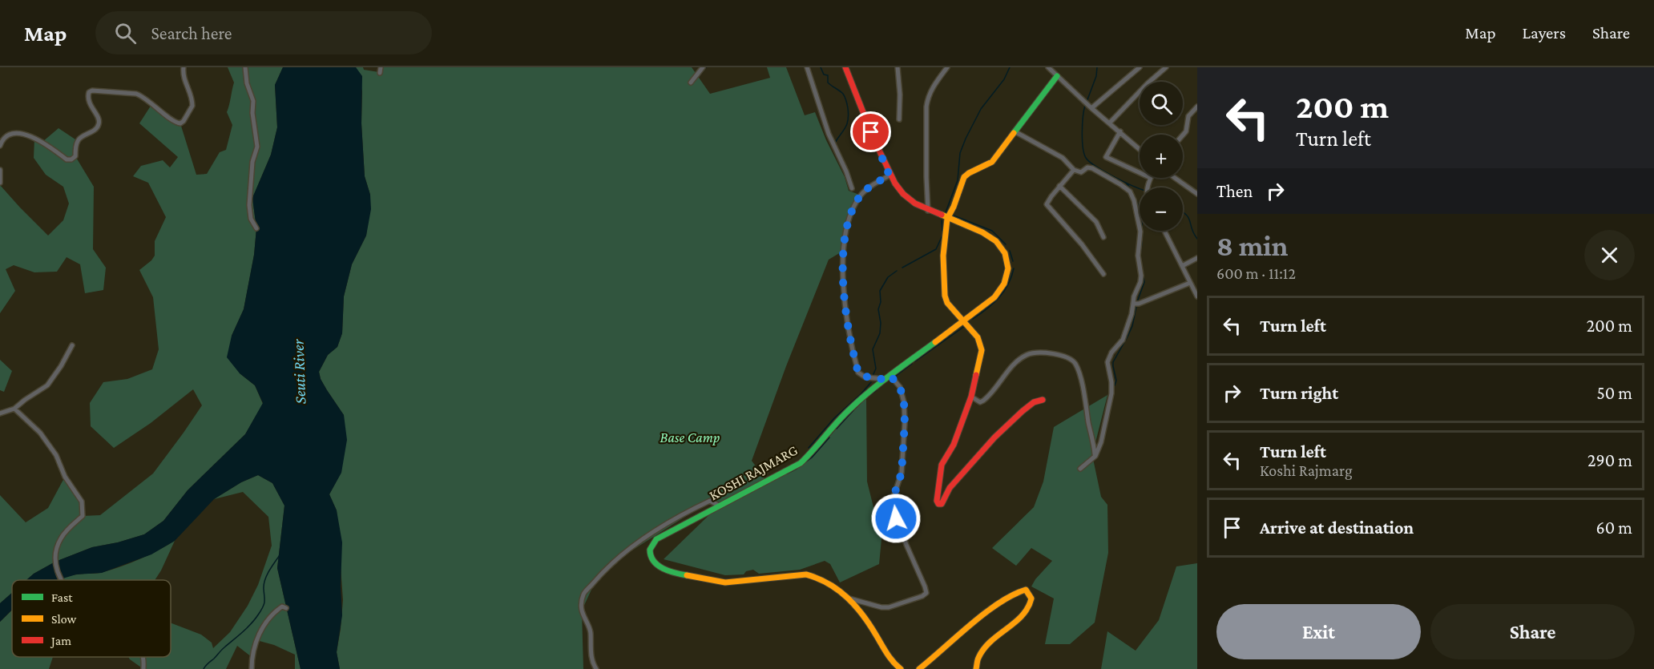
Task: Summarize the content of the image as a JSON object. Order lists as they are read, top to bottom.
{
  "streets": {
    "main road": ["KOSHI RAJMARG"]
  },
  "water": ["Seuti River"],
  "parks": ["Base Camp"],
  "legend": ["Fast", "Slow", "Jam"],
  "page": {
    "header": "Map",
    "search": "Search here",
    "nav": ["Map", "Layers", "Share"],
    "turn": ["200 m", "Turn left"],
    "map_buttons": ["+", "−"],
    "then": "Then",
    "heading": ["8 min", "600 m · 11:12"],
    "list": [
      {
        "name": "Turn left",
        "value": "200 m"
      },
      {
        "name": "Turn right",
        "value": "50 m"
      },
      {
        "name": "Turn left",
        "note": "Koshi Rajmarg",
        "value": "290 m"
      },
      {
        "name": "Arrive at destination",
        "value": "60 m"
      }
    ],
    "buttons": ["Exit", "Share"]
  }
}
